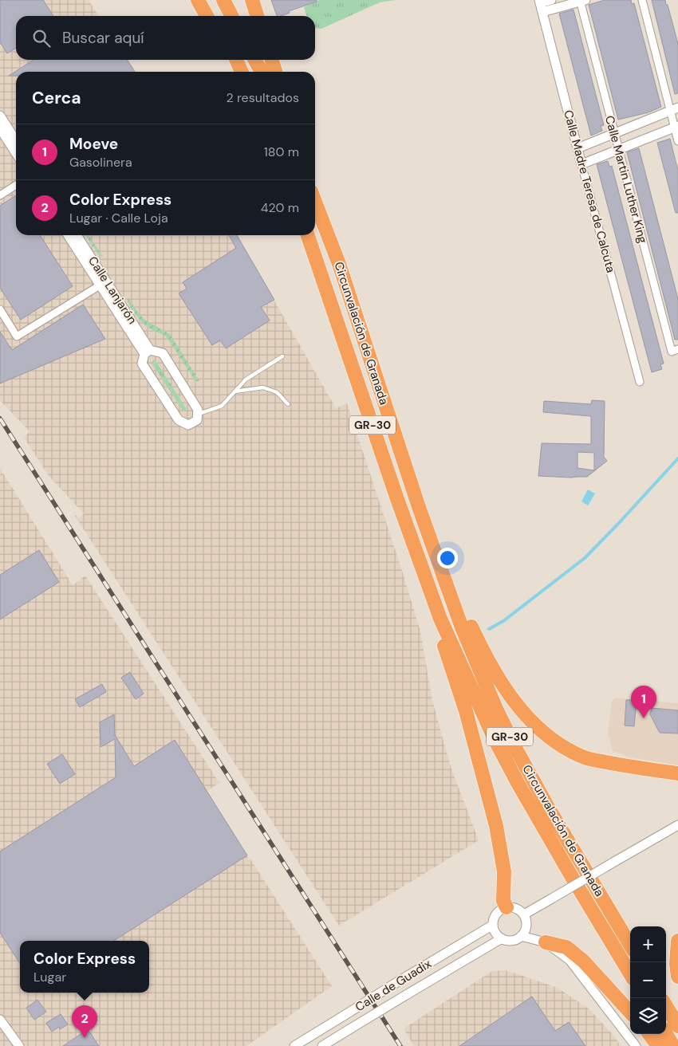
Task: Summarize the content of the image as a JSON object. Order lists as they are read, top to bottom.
{
  "streets": {
    "highway": ["Circunvalación de Granada", "GR-30"],
    "street": [
      "Calle Martin Luther King",
      "Calle Madre Teresa de Calcuta",
      "Calle Lanjarón",
      "Calle de Guadix"
    ]
  },
  "page": {
    "search": "Buscar aquí",
    "heading": ["Cerca", "2 resultados"],
    "list": [
      {
        "mark": "1",
        "name": "Moeve",
        "note": "Gasolinera",
        "value": "180 m"
      },
      {
        "mark": "2",
        "name": "Color Express",
        "note": "Lugar · Calle Loja",
        "value": "420 m"
      }
    ],
    "pins": ["1", "2"],
    "map_buttons": ["+", "−"],
    "popup": ["Color Express", "Lugar"]
  }
}
